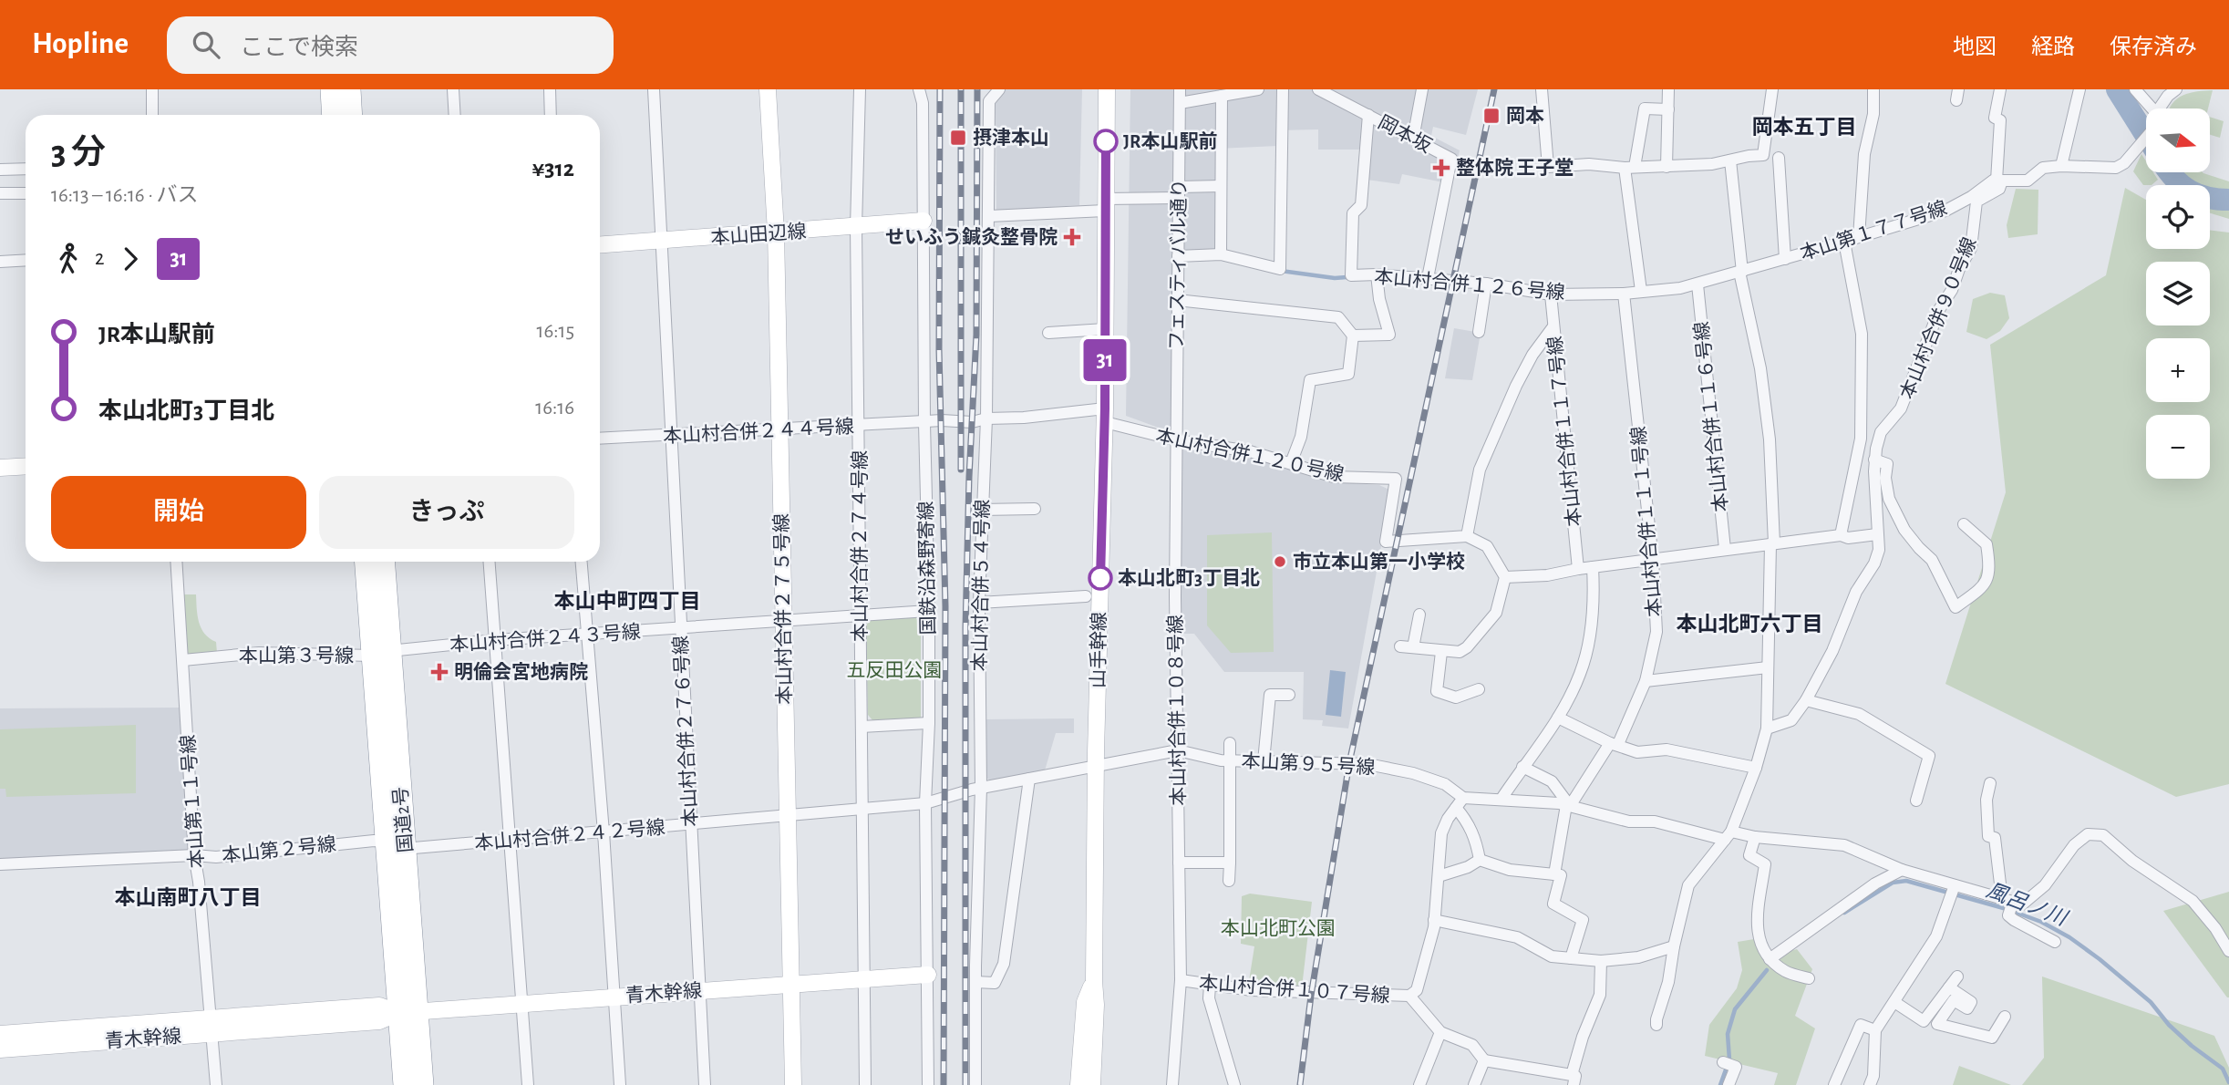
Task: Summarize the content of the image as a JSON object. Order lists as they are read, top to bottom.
{
  "streets": {
    "highway": ["国道2号"],
    "street": [
      "岡本坂",
      "本山第１７７号線",
      "本山田辺線",
      "フェスティバル通り",
      "本山村合併１２６号線",
      "本山村合併９０号線",
      "本山村合併１１６号線",
      "本山村合併２４４号線",
      "本山村合併１１７号線",
      "本山村合併１２０号線",
      "本山村合併１１１号線",
      "本山村合併２７４号線",
      "国鉄沿森野寄線",
      "本山村合併５４号線",
      "本山村合併２７５号線",
      "本山村合併２４３号線",
      "山手幹線",
      "本山第３号線",
      "本山村合併１０８号線",
      "本山村合併２７６号線",
      "本山第９５号線",
      "本山第１１号線",
      "本山村合併２４２号線",
      "本山第２号線",
      "本山村合併１０７号線",
      "青木幹線"
    ]
  },
  "crossings": [
    ["岡本坂", "本山村合併１２６号線"],
    ["本山第１７７号線", "本山村合併１２６号線"],
    ["本山第１７７号線", "本山村合併９０号線"],
    ["本山田辺線", "本山村合併２７４号線"],
    ["本山田辺線", "国鉄沿森野寄線"],
    ["本山田辺線", "本山村合併２７５号線"],
    ["本山田辺線", "本山村合併２７６号線"],
    ["フェスティバル通り", "本山村合併１２０号線"],
    ["フェスティバル通り", "本山村合併１０８号線"],
    ["本山村合併１２６号線", "本山村合併１１６号線"],
    ["本山村合併１２６号線", "本山村合併１１７号線"],
    ["本山村合併１２６号線", "本山村合併１１１号線"],
    ["本山村合併２４４号線", "本山村合併１２０号線"],
    ["本山村合併２４４号線", "本山村合併２７４号線"],
    ["本山村合併２４４号線", "国鉄沿森野寄線"],
    ["本山村合併２４４号線", "本山村合併２７５号線"],
    ["本山村合併２４４号線", "本山村合併２７６号線"],
    ["本山村合併１２０号線", "国鉄沿森野寄線"],
    ["本山村合併１２０号線", "本山村合併５４号線"],
    ["本山村合併１２０号線", "山手幹線"],
    ["本山村合併１２０号線", "本山村合併１０８号線"],
    ["本山村合併２７４号線", "本山村合併２４３号線"],
    ["本山村合併２７４号線", "本山村合併２４２号線"],
    ["本山村合併２７４号線", "青木幹線"],
    ["国鉄沿森野寄線", "本山村合併２４３号線"],
    ["国鉄沿森野寄線", "本山第９５号線"],
    ["国鉄沿森野寄線", "本山村合併２４２号線"],
    ["国鉄沿森野寄線", "青木幹線"],
    ["本山村合併５４号線", "本山第９５号線"],
    ["本山村合併２７５号線", "本山村合併２４３号線"],
    ["本山村合併２７５号線", "本山村合併２４２号線"],
    ["本山村合併２７５号線", "青木幹線"],
    ["本山村合併２４３号線", "本山第３号線"],
    ["本山村合併２４３号線", "本山村合併２７６号線"],
    ["本山村合併２４３号線", "国道2号"],
    ["山手幹線", "本山第９５号線"],
    ["本山第３号線", "本山第１１号線"],
    ["本山第３号線", "国道2号"],
    ["本山村合併１０８号線", "本山第９５号線"],
    ["本山村合併１０８号線", "本山村合併１０７号線"],
    ["本山村合併２７６号線", "本山村合併２４２号線"],
    ["本山村合併２７６号線", "青木幹線"],
    ["本山第９５号線", "本山村合併２４２号線"],
    ["本山第１１号線", "本山第２号線"],
    ["本山第１１号線", "青木幹線"],
    ["国道2号", "本山村合併２４２号線"],
    ["国道2号", "本山第２号線"],
    ["国道2号", "青木幹線"],
    ["本山村合併２４２号線", "本山第２号線"]
  ],
  "districts": [
    "岡本五丁目",
    "本山中町四丁目",
    "本山北町六丁目",
    "本山南町八丁目"
  ],
  "water": ["風呂ノ川"],
  "parks": ["五反田公園", "本山北町公園"],
  "places": {
    "transit": ["岡本", "摂津本山"],
    "other": ["JR本山駅前", "市立本山第一小学校", "本山北町3丁目北"],
    "health": ["整体院 王子堂", "せいふう鍼灸整骨院", "明倫会宮地病院"]
  },
  "lines": ["bus line 31"],
  "north": "right",
  "page": {
    "header": "Hopline",
    "search": "ここで検索",
    "nav": ["地図", "経路", "保存済み"],
    "on_map": "31",
    "map_buttons": ["+", "−"],
    "heading": ["3 分", "16:13 – 16:16 · バス", "¥312"],
    "legs": ["2", "31"],
    "list": [
      {
        "name": "JR本山駅前",
        "value": "16:15"
      },
      {
        "name": "本山北町3丁目北",
        "value": "16:16"
      }
    ],
    "buttons": ["開始", "きっぷ"]
  }
}
